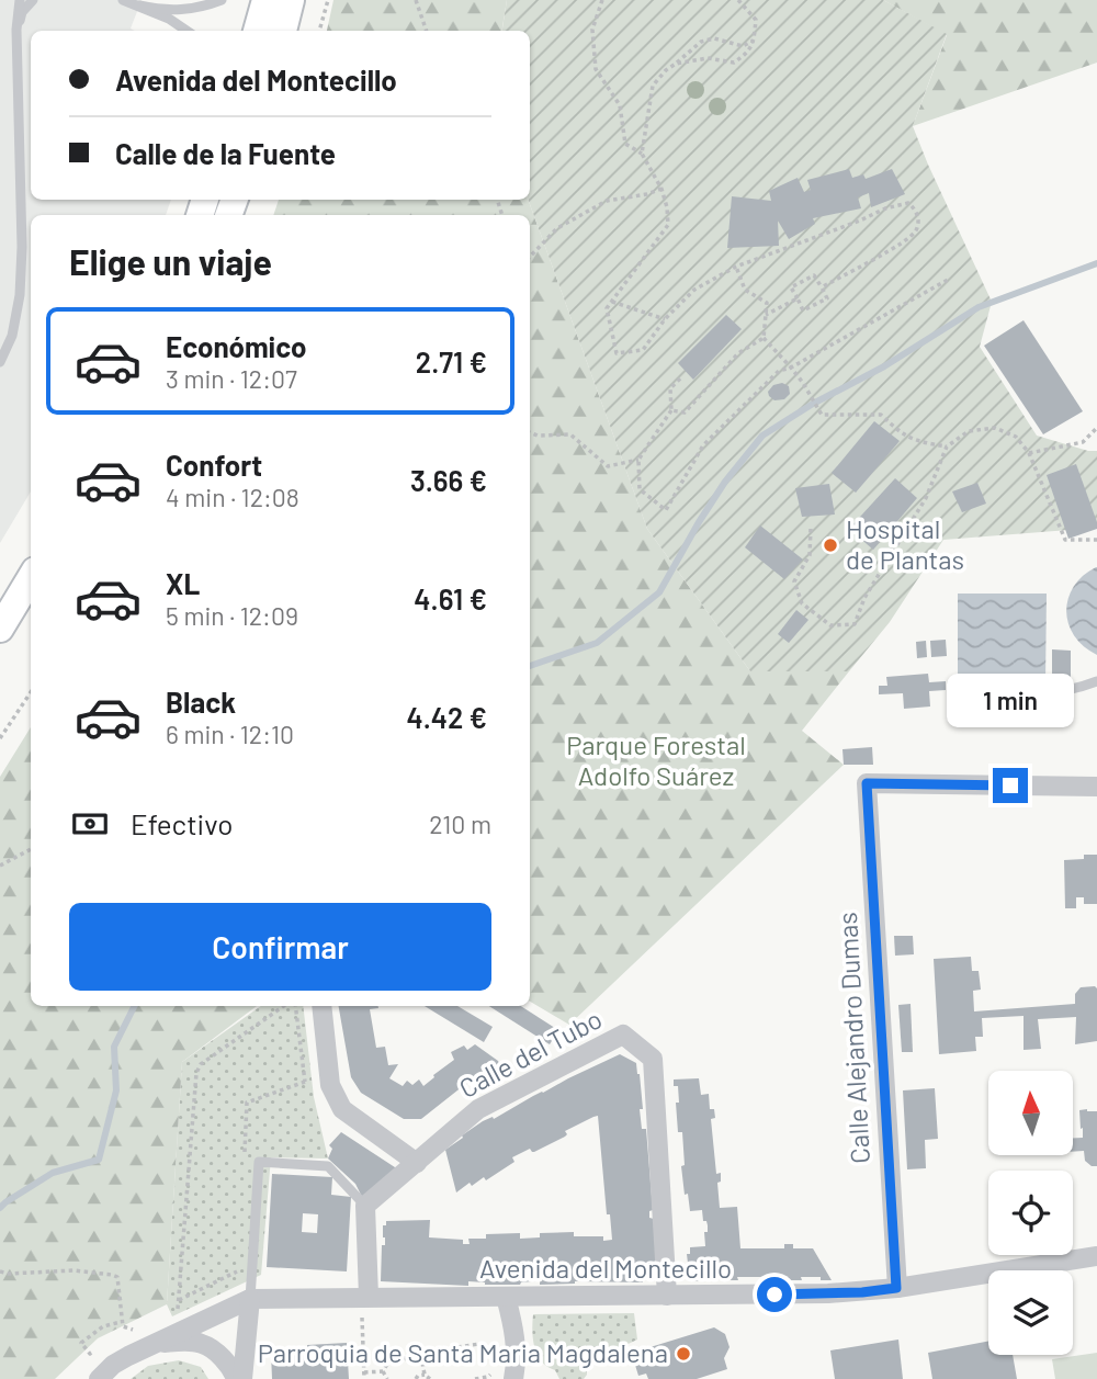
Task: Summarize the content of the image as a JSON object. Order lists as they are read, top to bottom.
{
  "streets": {
    "street": ["Calle Alejandro Dumas", "Calle del Tubo", "Avenida del Montecillo"]
  },
  "crossings": [
    ["Calle Alejandro Dumas", "Avenida del Montecillo"],
    ["Calle del Tubo", "Avenida del Montecillo"]
  ],
  "parks": ["Parque Forestal Adolfo Suárez"],
  "places": ["Hospital de Plantas", "Parroquia de Santa Maria Magdalena"],
  "north": "top",
  "page": {
    "banner": ["Avenida del Montecillo", "Calle de la Fuente"],
    "heading": "Elige un viaje",
    "list": [
      {
        "name": "Económico",
        "note": "3 min · 12:07",
        "value": "2.71 €"
      },
      {
        "name": "Confort",
        "note": "4 min · 12:08",
        "value": "3.66 €"
      },
      {
        "name": "XL",
        "note": "5 min · 12:09",
        "value": "4.61 €"
      },
      {
        "name": "Black",
        "note": "6 min · 12:10",
        "value": "4.42 €"
      }
    ],
    "bubble": "1 min",
    "pay": ["Efectivo", "210 m"],
    "buttons": "Confirmar"
  }
}
